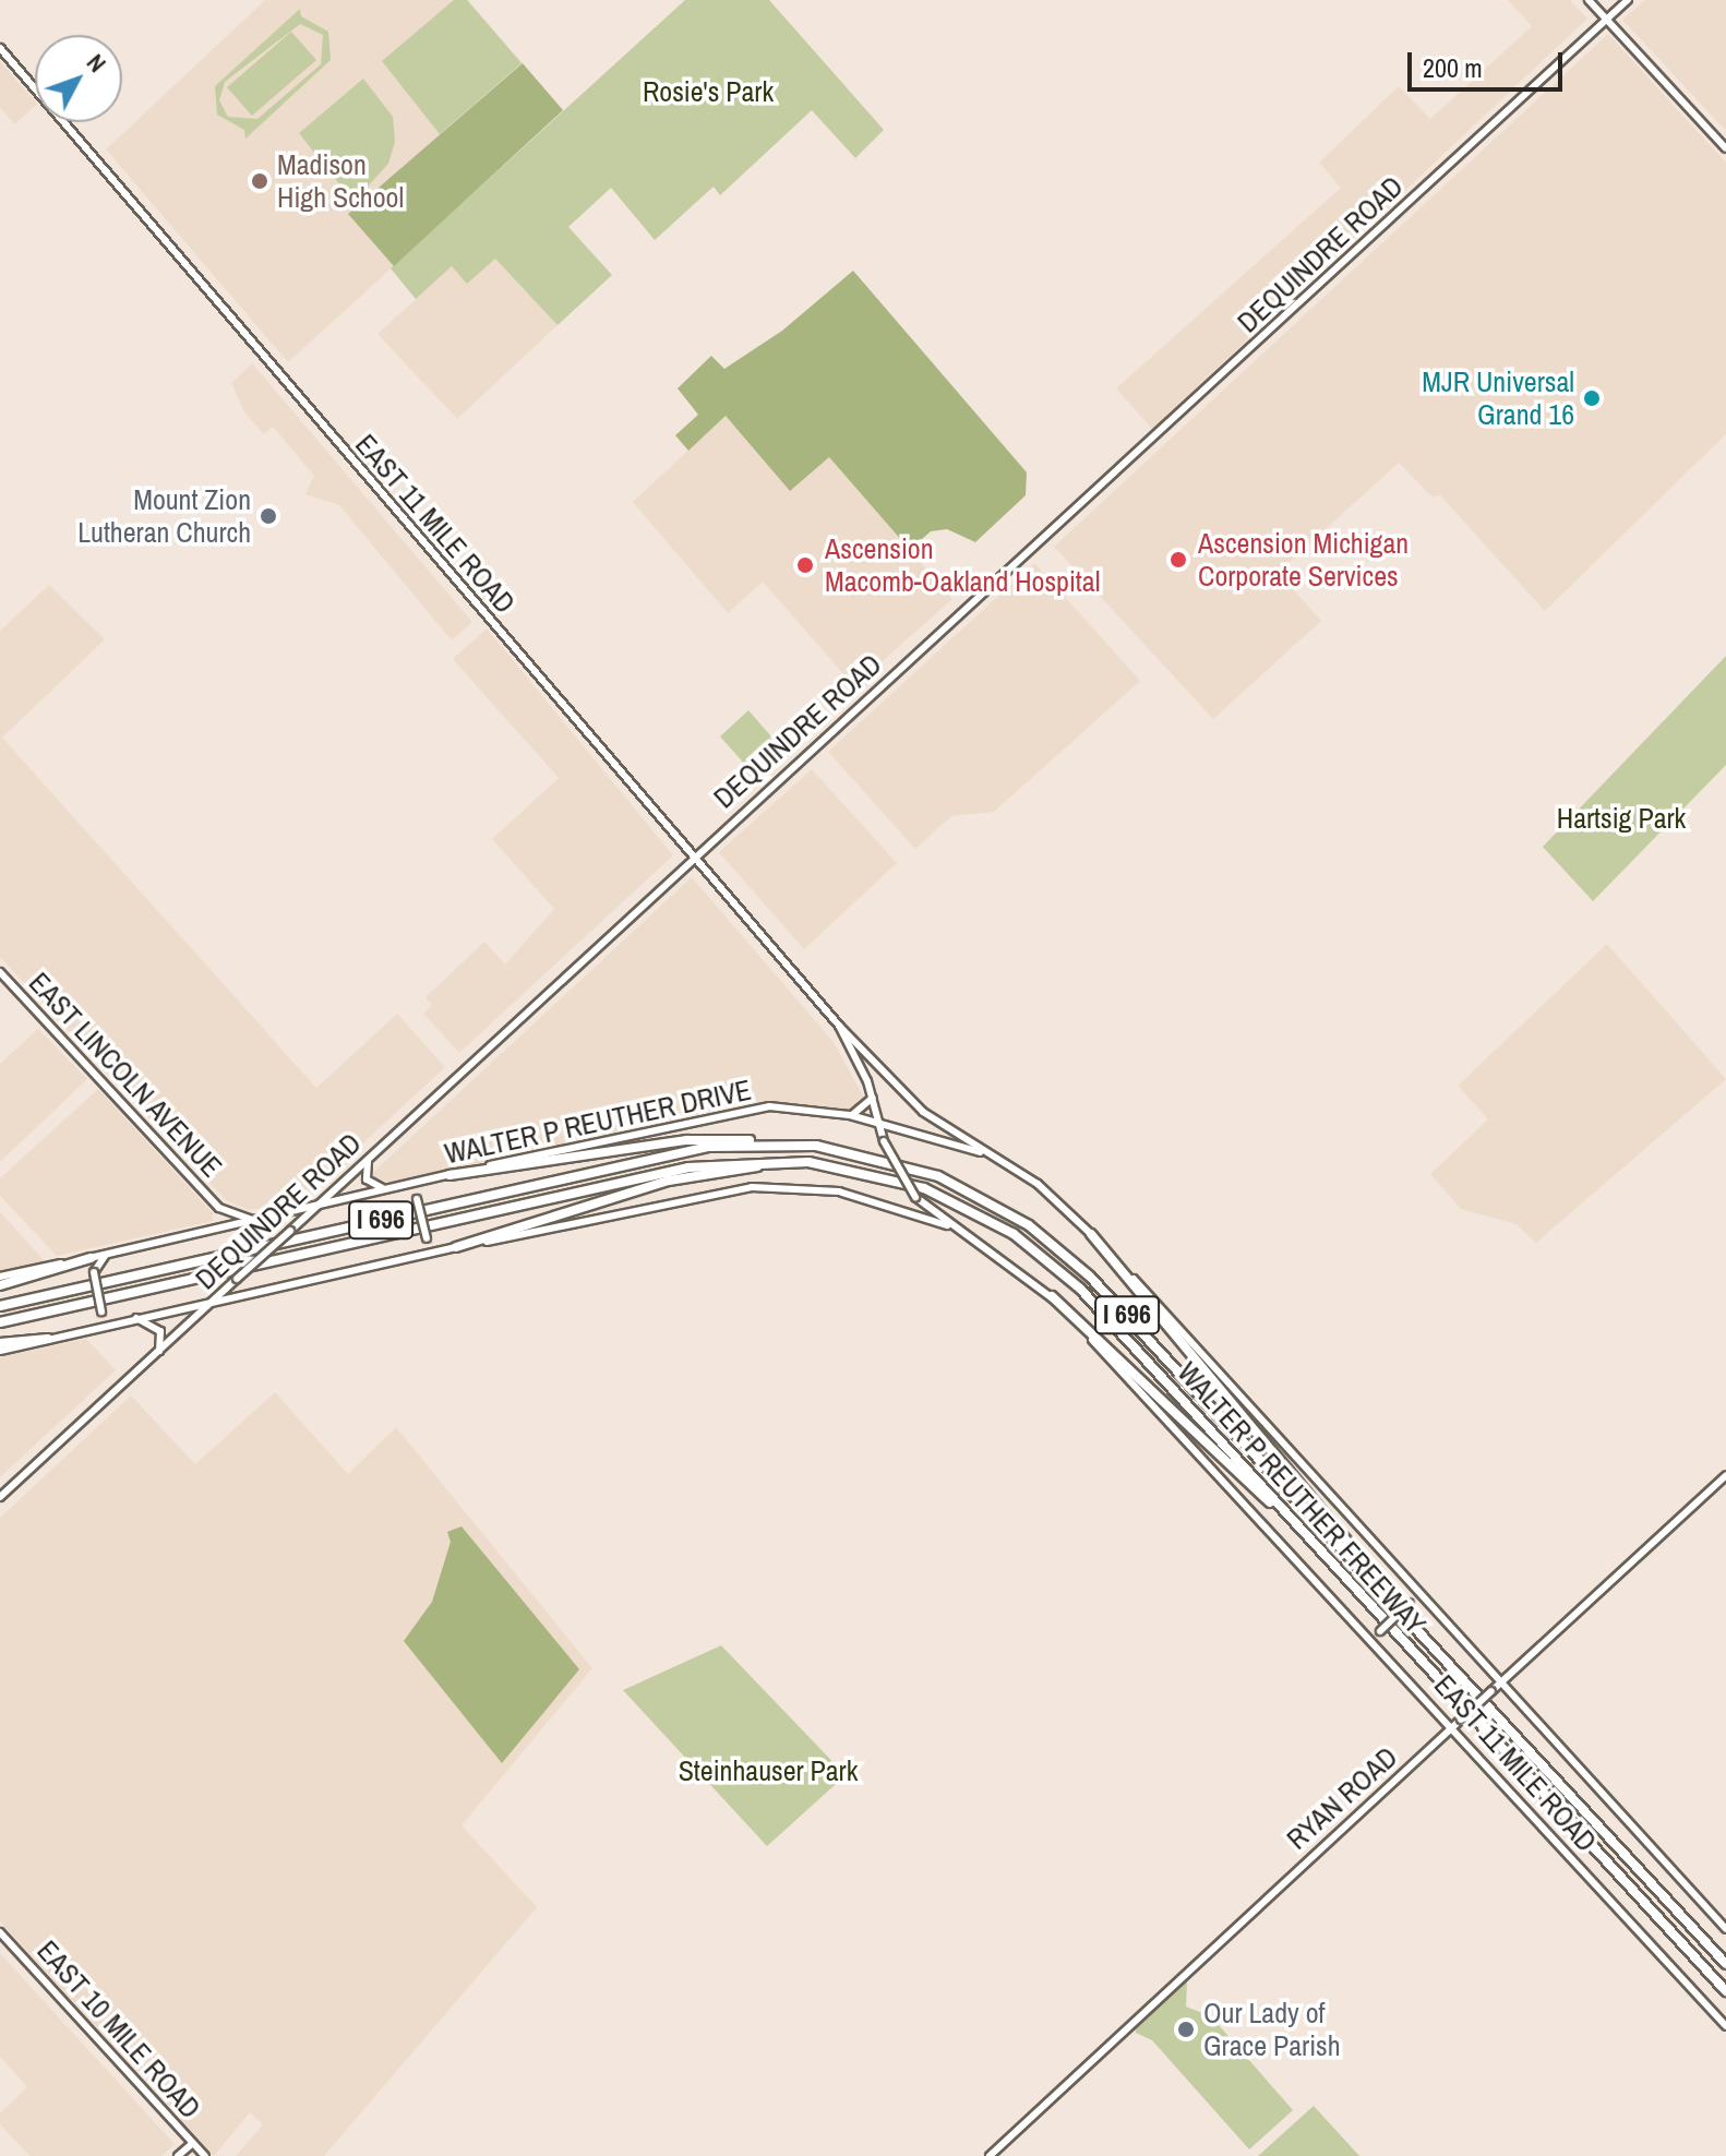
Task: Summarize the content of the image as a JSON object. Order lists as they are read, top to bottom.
{
  "streets": {
    "highway": ["I 696", "WALTER P REUTHER FREEWAY"],
    "main road": [
      "DEQUINDRE ROAD",
      "EAST 11 MILE ROAD",
      "EAST LINCOLN AVENUE",
      "WALTER P REUTHER DRIVE",
      "RYAN ROAD",
      "EAST 10 MILE ROAD"
    ]
  },
  "crossings": [
    ["DEQUINDRE ROAD", "EAST 11 MILE ROAD"],
    ["DEQUINDRE ROAD", "WALTER P REUTHER DRIVE"],
    ["EAST 11 MILE ROAD", "WALTER P REUTHER DRIVE"],
    ["EAST 11 MILE ROAD", "RYAN ROAD"],
    ["EAST LINCOLN AVENUE", "WALTER P REUTHER DRIVE"]
  ],
  "parks": ["Rosie's Park", "Hartsig Park", "Steinhauser Park"],
  "places": [
    "Madison High School",
    "MJR Universal Grand 16",
    "Mount Zion Lutheran Church",
    "Ascension Michigan Corporate Services",
    "Ascension Macomb-Oakland Hospital",
    "Our Lady of Grace Parish"
  ],
  "scale_bar": "200 m",
  "north": "top right"
}
